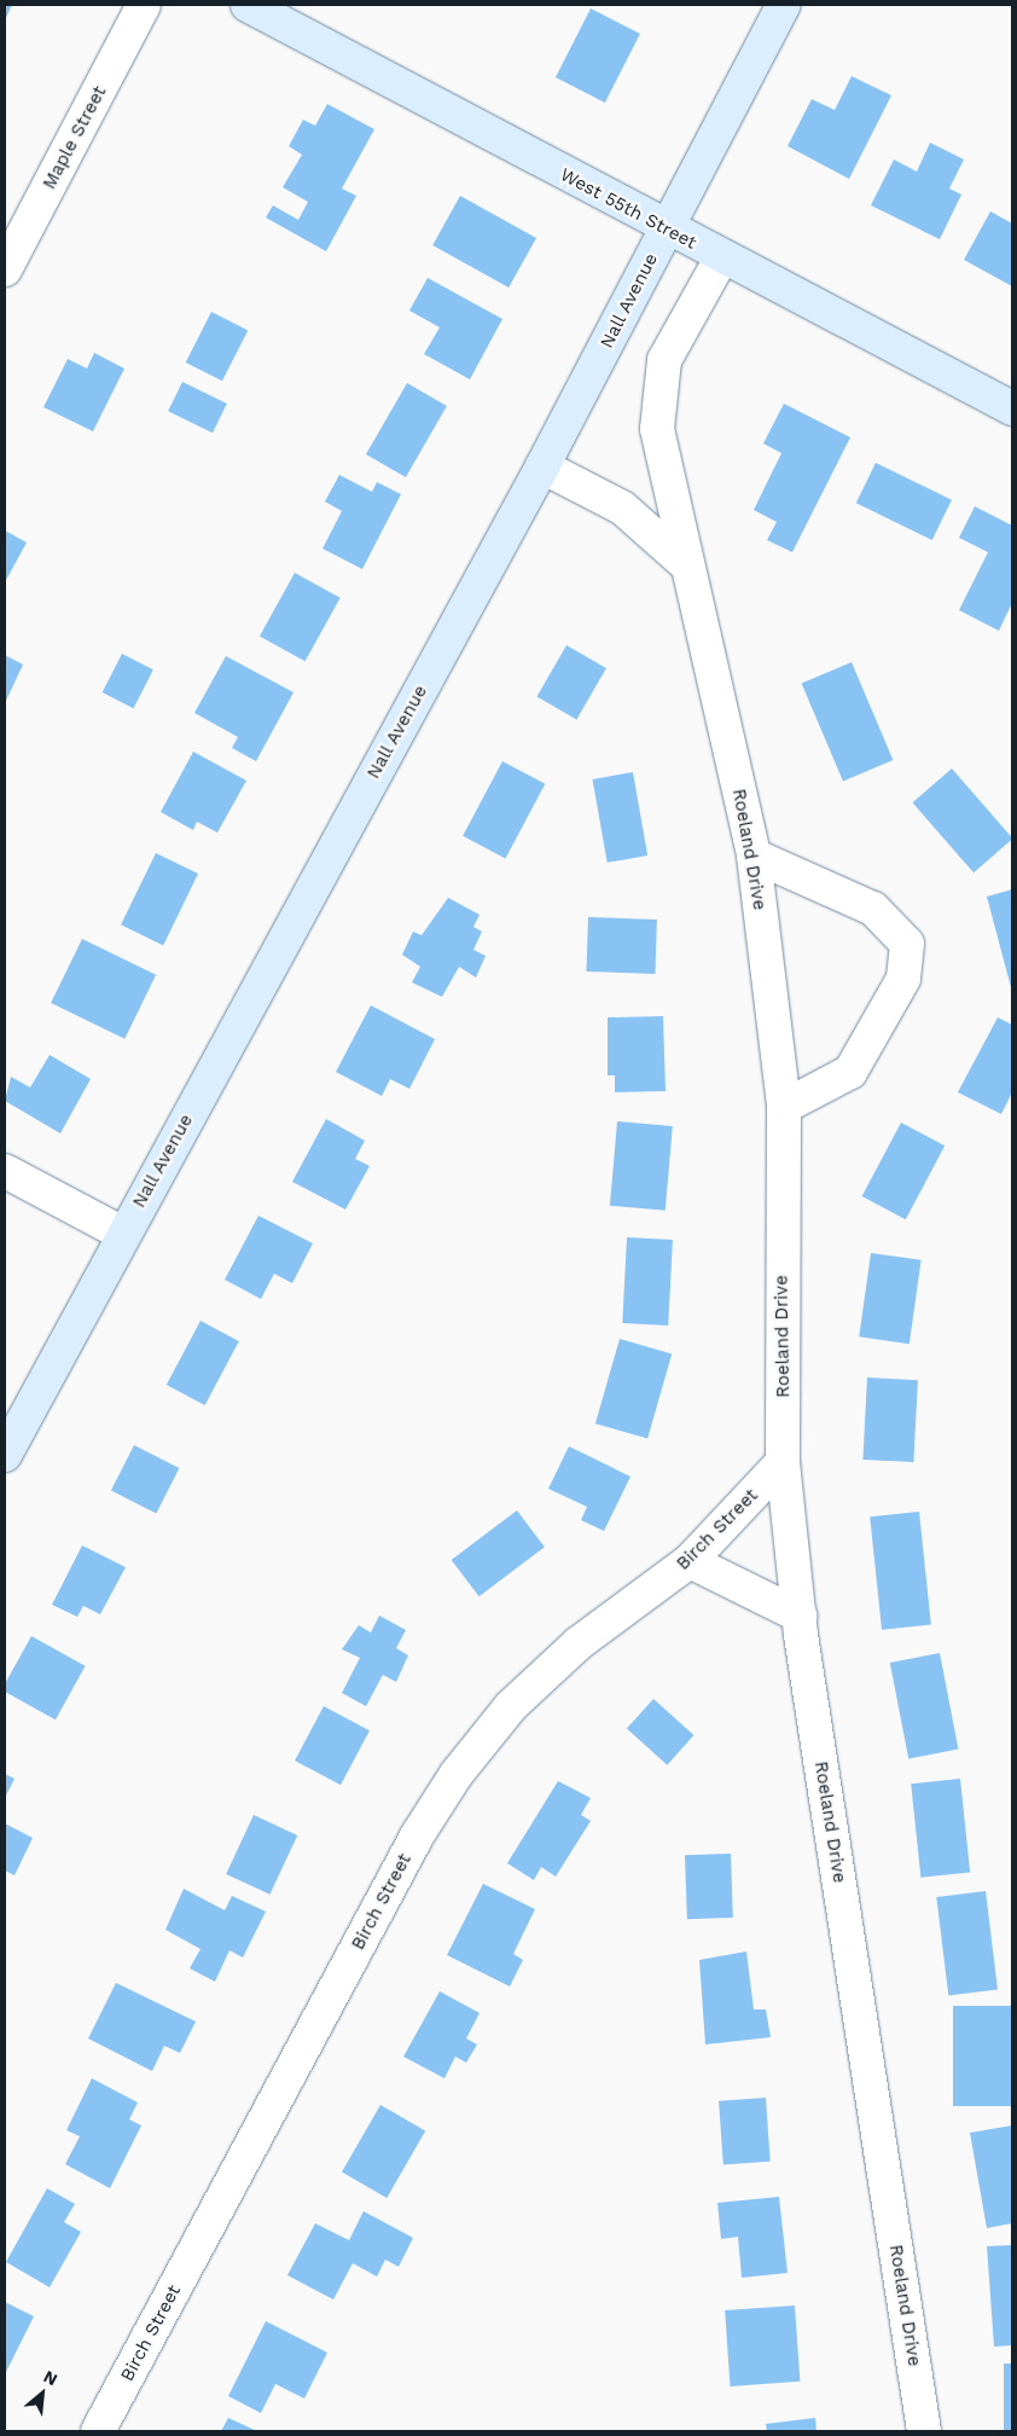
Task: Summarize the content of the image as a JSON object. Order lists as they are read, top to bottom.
{
  "streets": {
    "street": [
      "Maple Street",
      "West 55th Street",
      "Nall Avenue",
      "Roeland Drive",
      "Birch Street"
    ]
  },
  "crossings": [
    ["West 55th Street", "Nall Avenue"],
    ["West 55th Street", "Roeland Drive"],
    ["Roeland Drive", "Birch Street"]
  ],
  "north": "top right"
}
